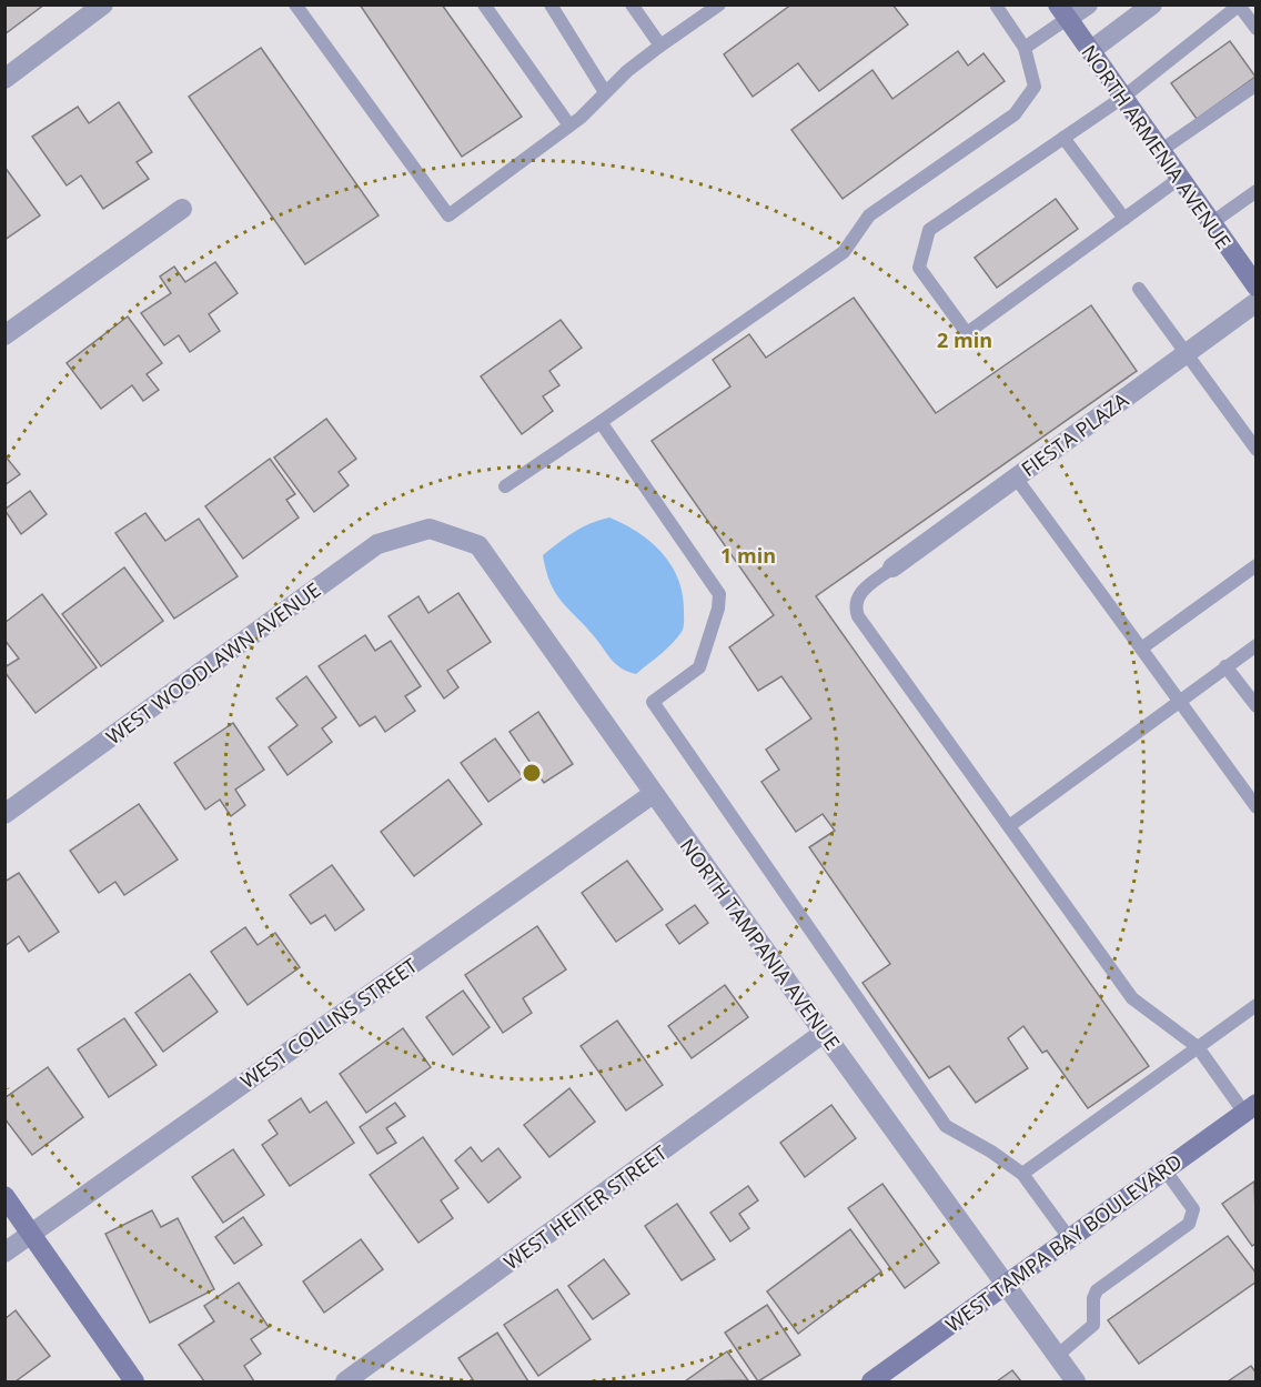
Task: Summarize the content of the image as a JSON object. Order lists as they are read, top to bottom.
{
  "streets": {
    "street": [
      "NORTH ARMENIA AVENUE",
      "FIESTA PLAZA",
      "WEST WOODLAWN AVENUE",
      "NORTH TAMPANIA AVENUE",
      "WEST COLLINS STREET",
      "WEST HEITER STREET",
      "WEST TAMPA BAY BOULEVARD"
    ]
  },
  "crossings": [
    ["WEST WOODLAWN AVENUE", "NORTH TAMPANIA AVENUE"],
    ["NORTH TAMPANIA AVENUE", "WEST COLLINS STREET"],
    ["NORTH TAMPANIA AVENUE", "WEST HEITER STREET"],
    ["NORTH TAMPANIA AVENUE", "WEST TAMPA BAY BOULEVARD"]
  ],
  "rings": ["2 min", "1 min"]
}
